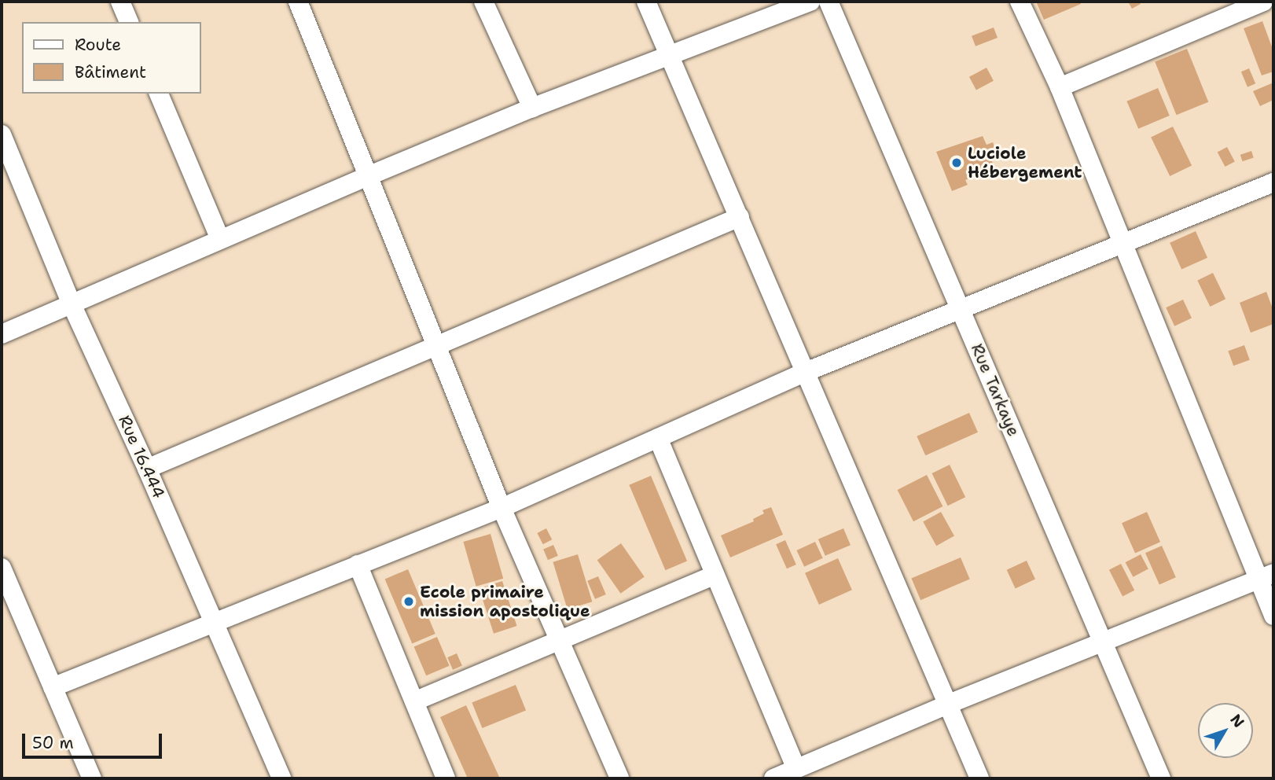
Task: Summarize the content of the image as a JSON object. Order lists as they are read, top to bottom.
{
  "streets": {
    "street": ["Rue Tarkaye", "Rue 16.444"]
  },
  "places": ["Luciole Hébergement", "Ecole primaire mission apostolique"],
  "legend": ["Route", "Bâtiment"],
  "scale_bar": "50 m",
  "north": "top right"
}
